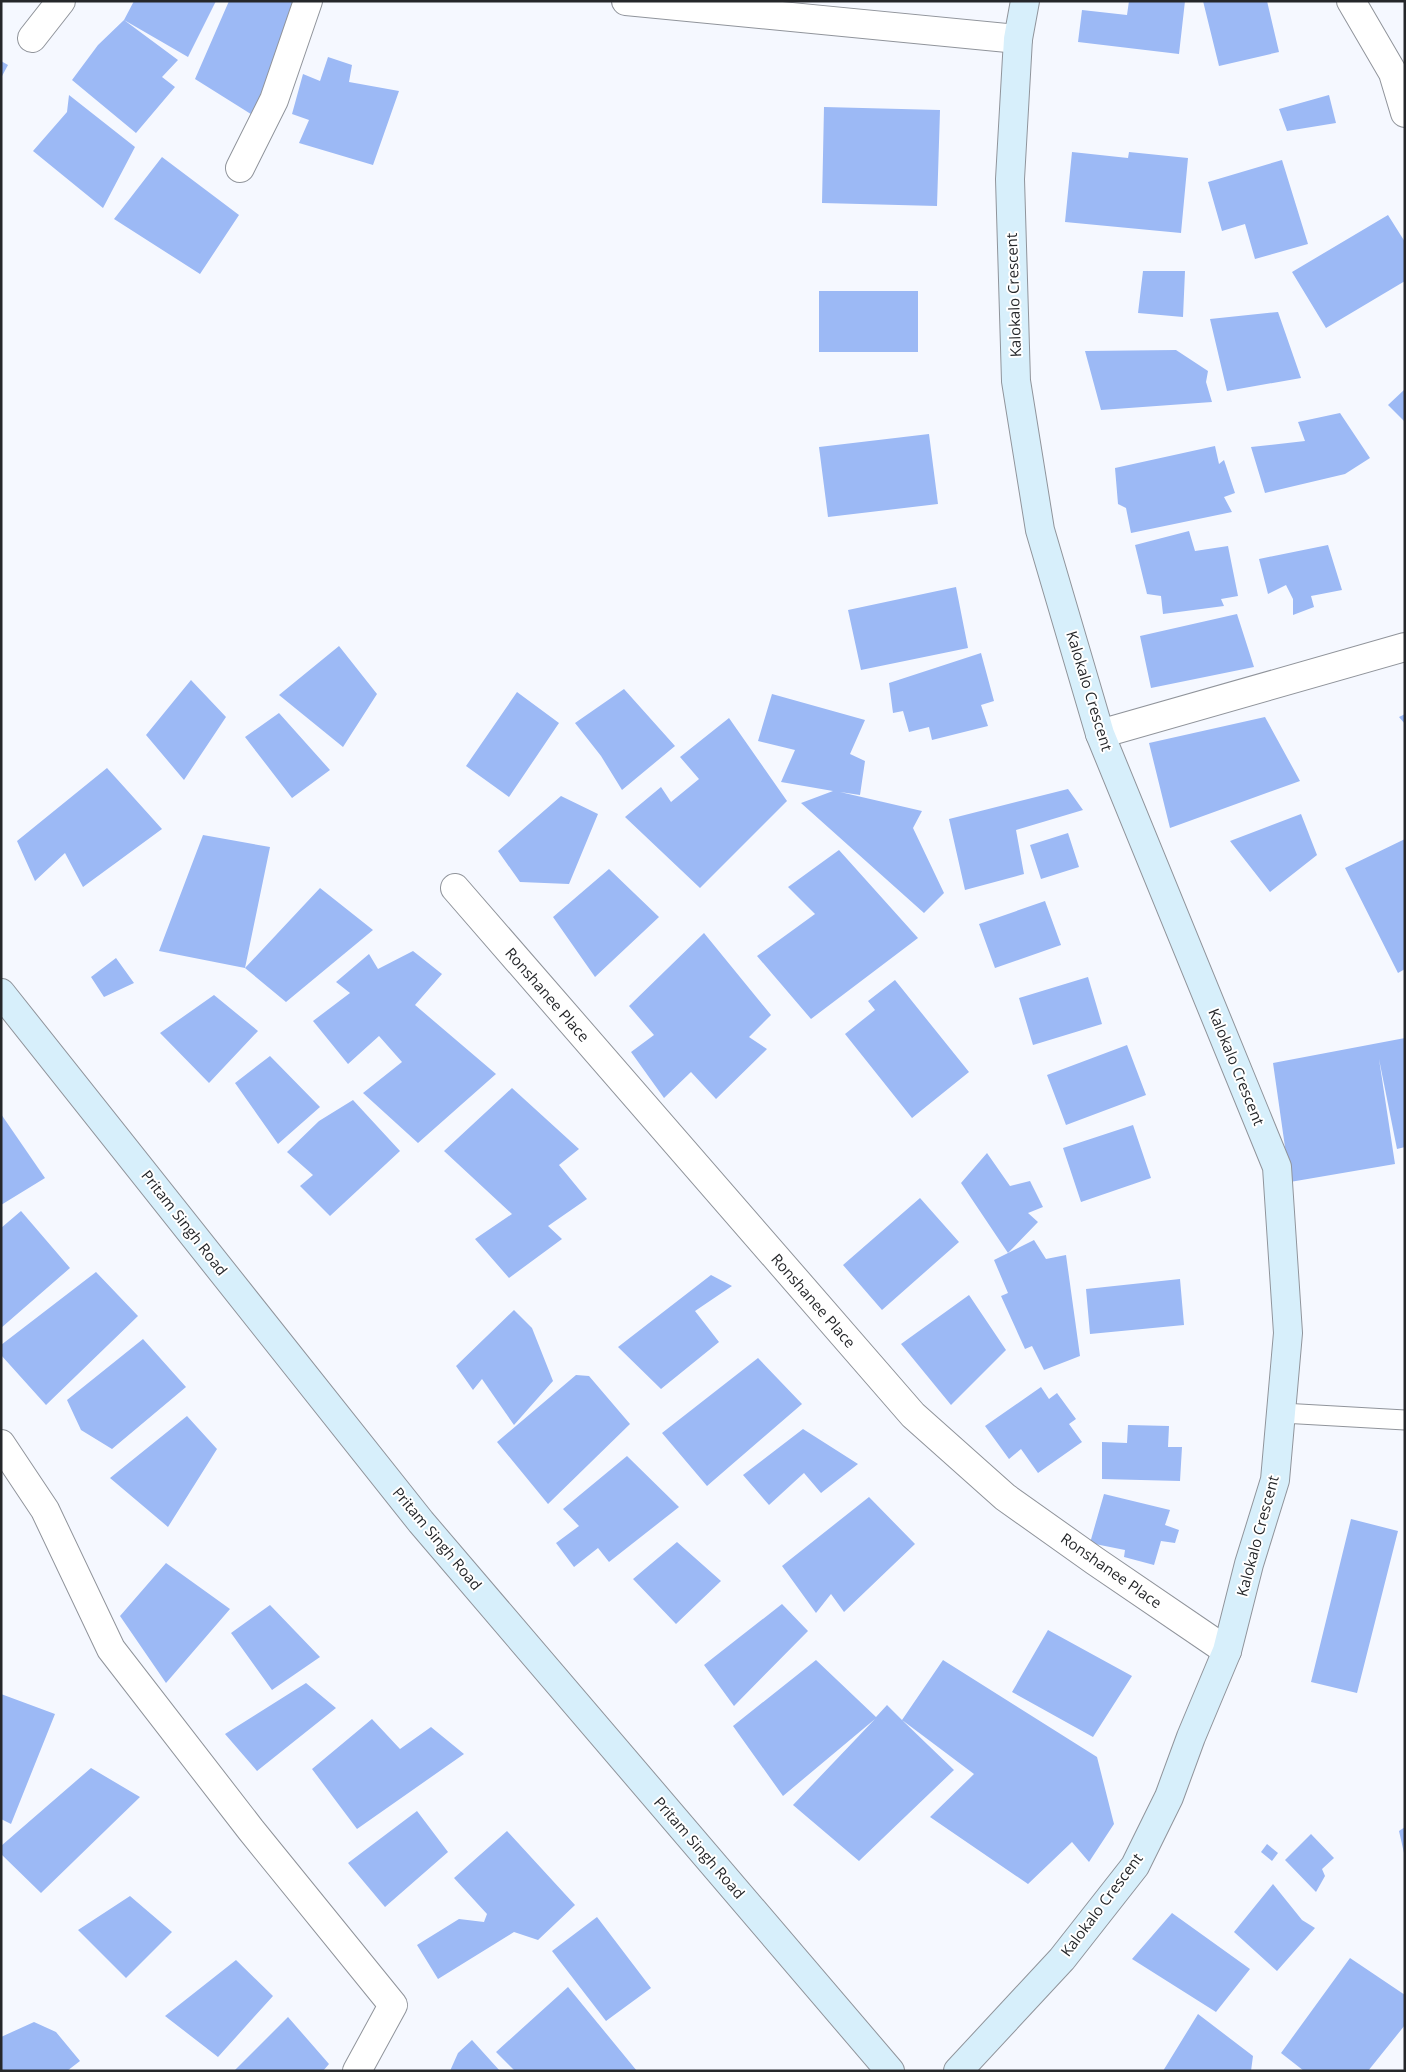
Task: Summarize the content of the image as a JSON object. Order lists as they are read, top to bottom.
{
  "streets": {
    "street": ["Kalokalo Crescent", "Ronshanee Place", "Pritam Singh Road"]
  },
  "crossings": [
    ["Kalokalo Crescent", "Ronshanee Place"]
  ]
}
